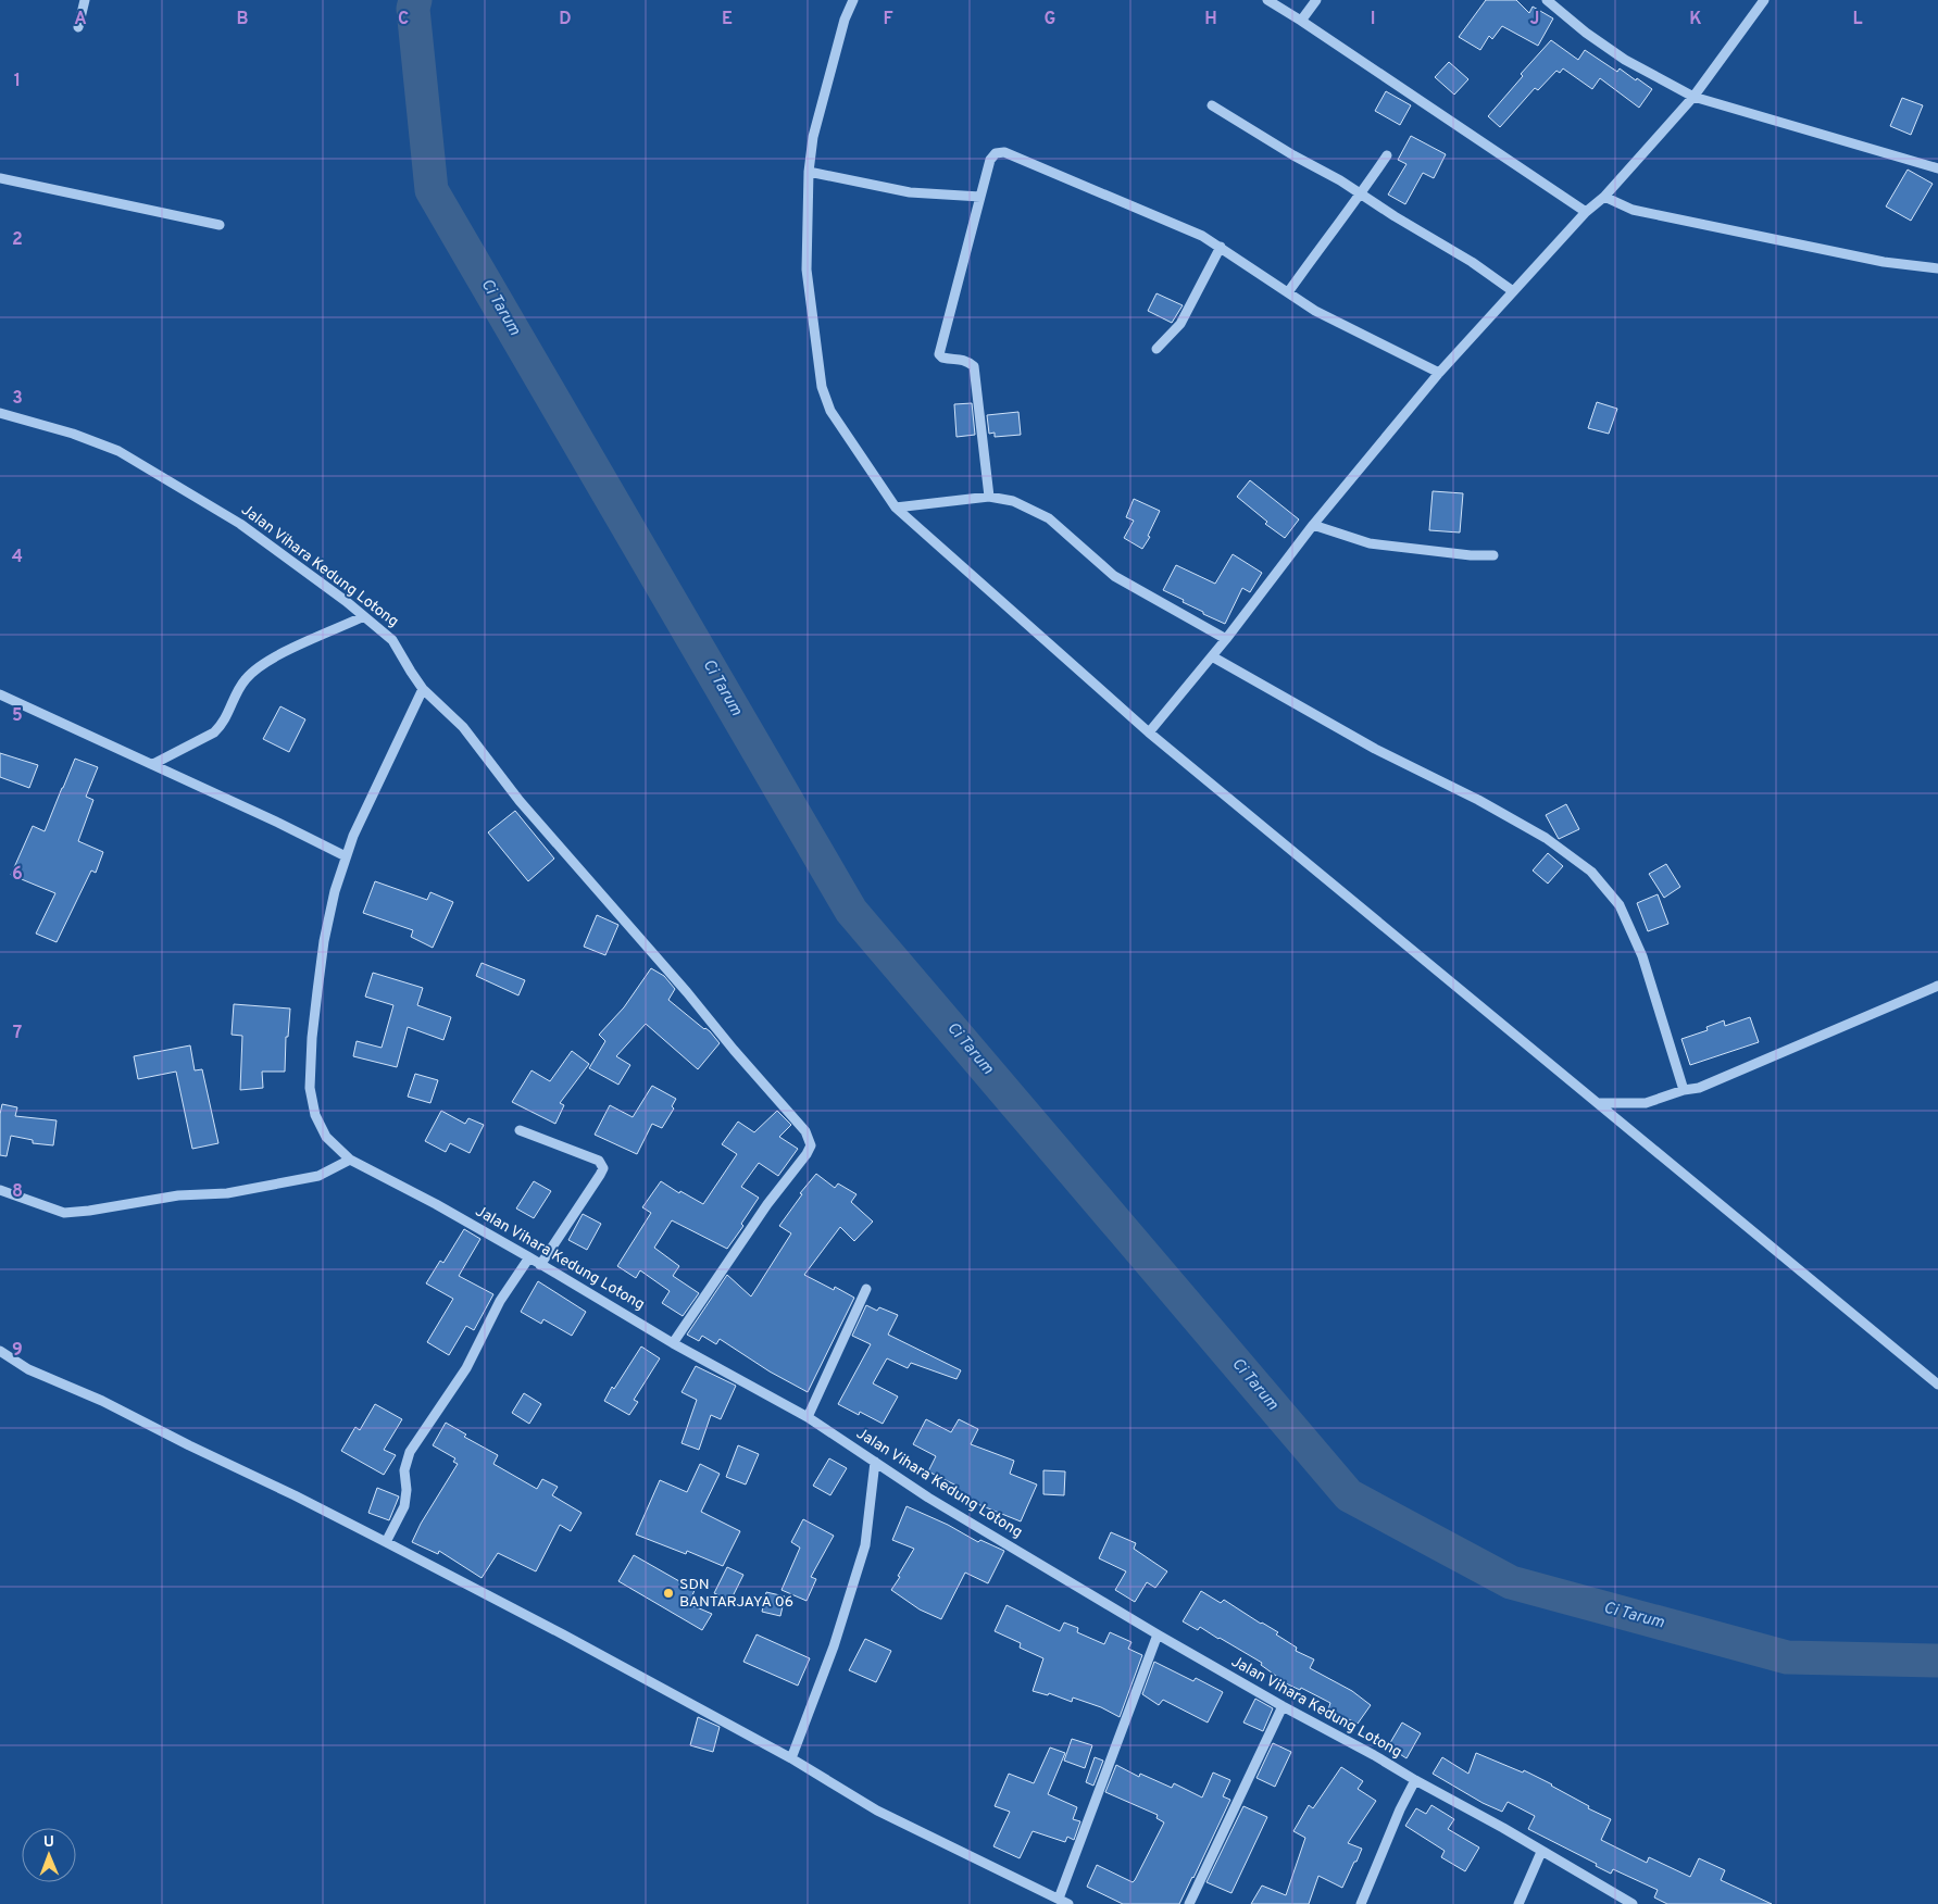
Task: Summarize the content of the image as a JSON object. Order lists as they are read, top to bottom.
{
  "streets": {
    "street": ["Jalan Vihara Kedung Lotong"]
  },
  "water": ["Ci Tarum"],
  "places": ["SDN BANTARJAYA 06"],
  "north": "top",
  "grid": {
    "columns": [
      "A",
      "B",
      "C",
      "D",
      "E",
      "F",
      "G",
      "H",
      "I",
      "J",
      "K",
      "L"
    ],
    "rows": [
      "1",
      "2",
      "3",
      "4",
      "5",
      "6",
      "7",
      "8",
      "9"
    ]
  }
}
